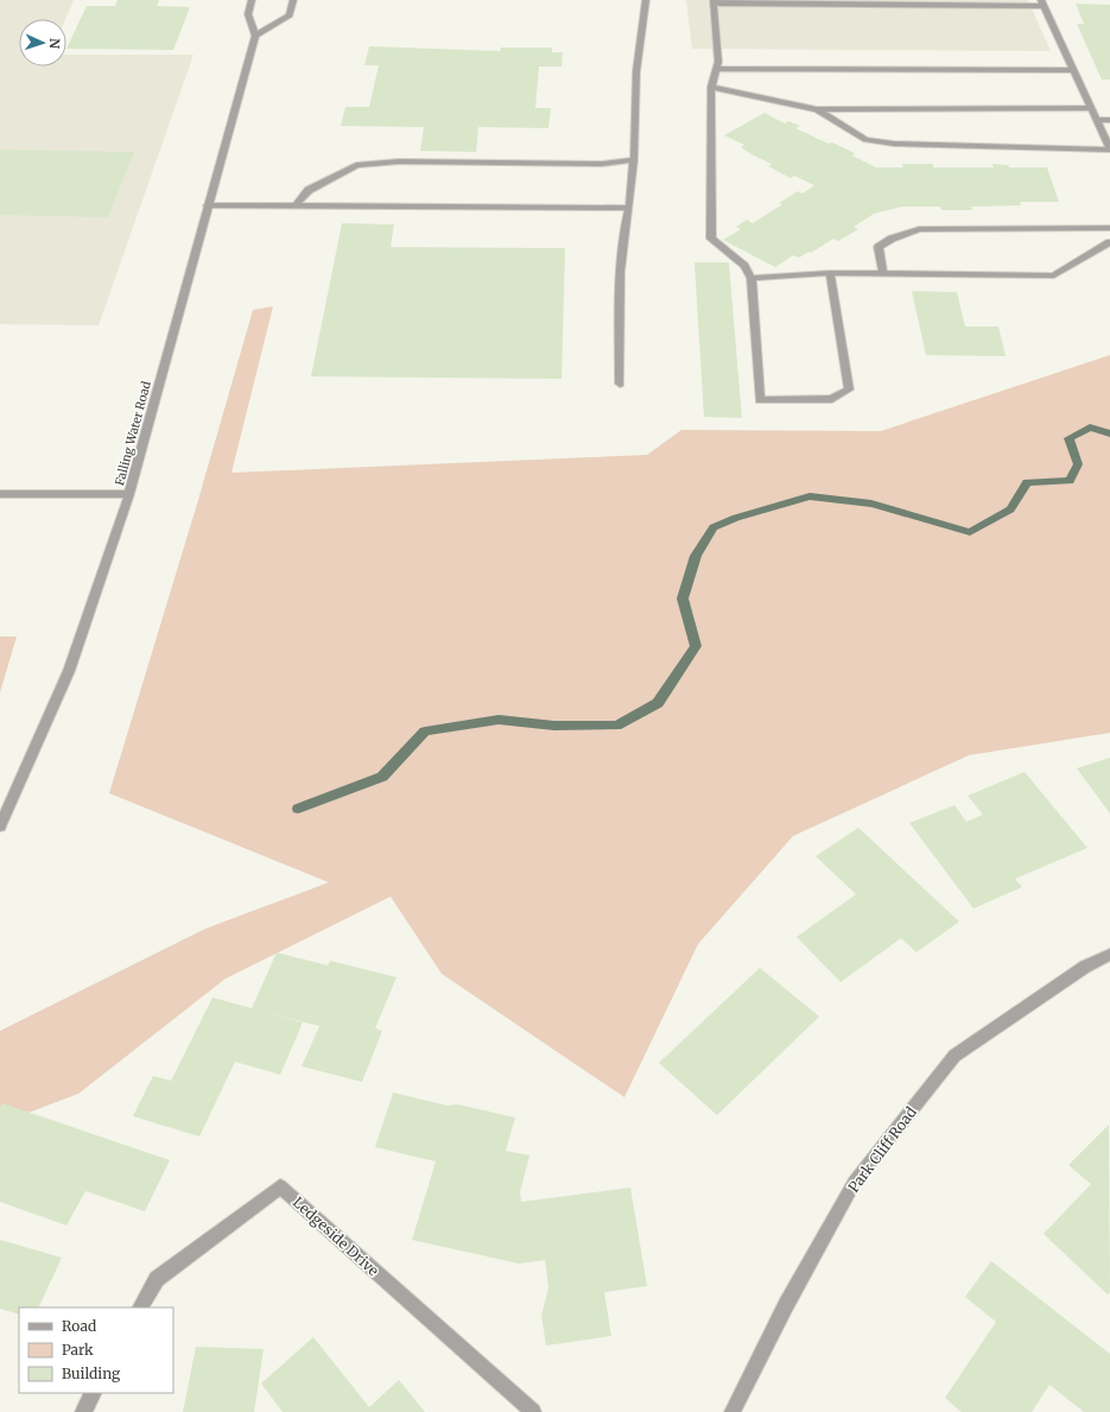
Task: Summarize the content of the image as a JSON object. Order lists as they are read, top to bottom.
{
  "streets": {
    "street": ["Falling Water Road", "Park Cliff Road", "Ledgeside Drive"]
  },
  "legend": ["Road", "Park", "Building"],
  "north": "right"
}
